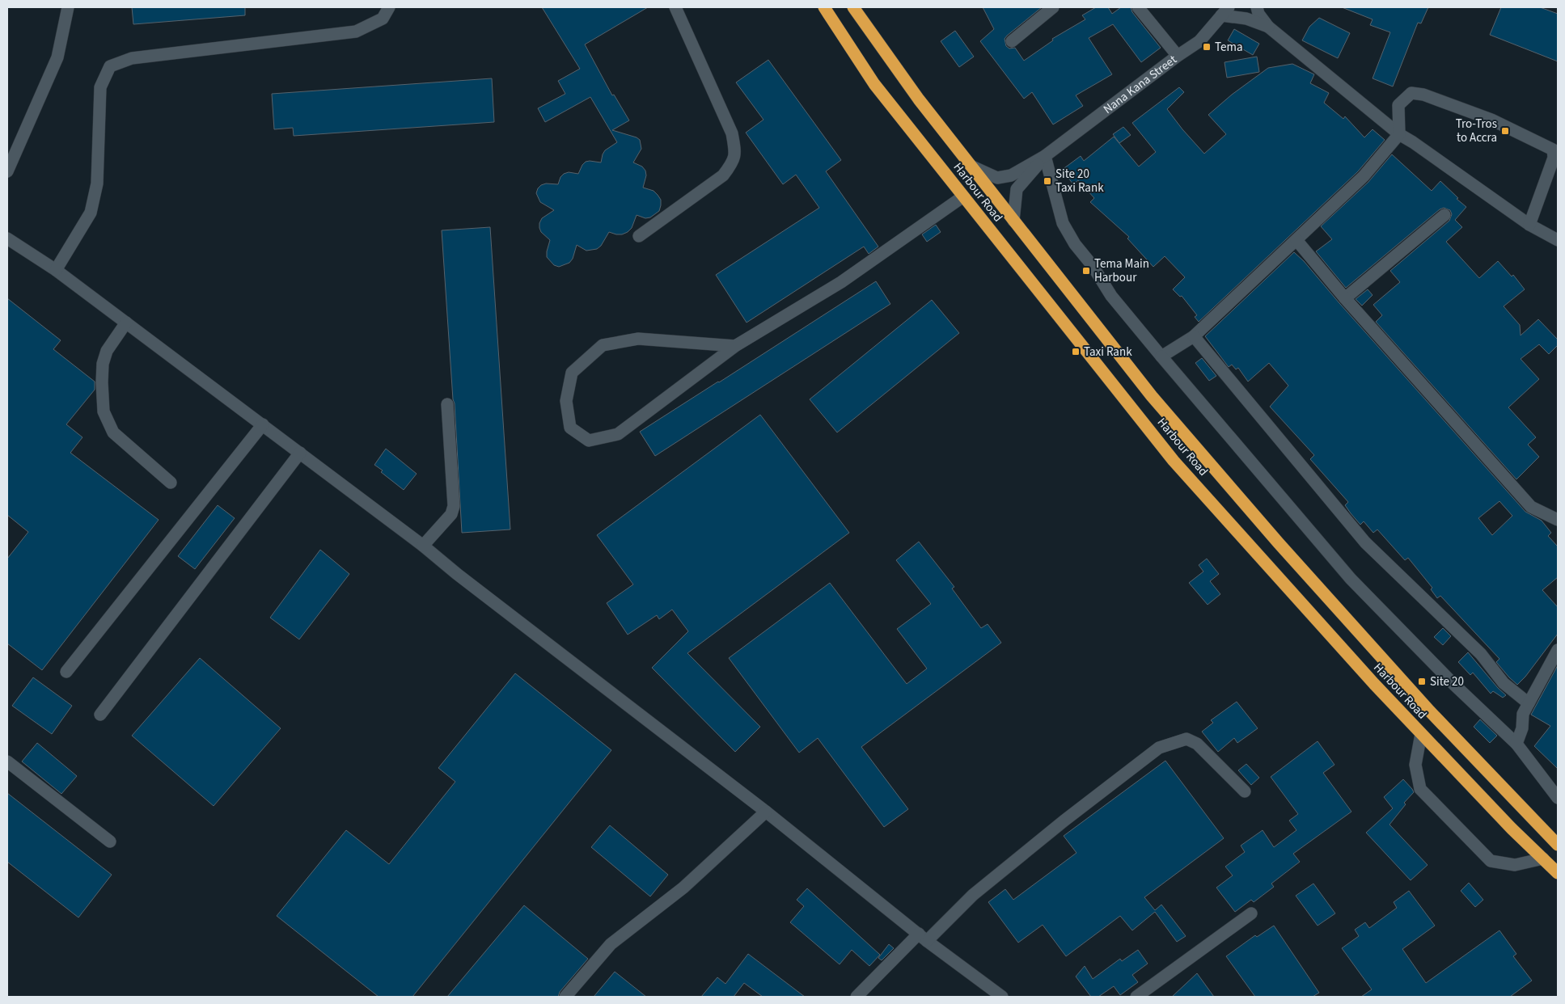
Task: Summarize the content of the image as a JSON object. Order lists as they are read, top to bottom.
{
  "streets": {
    "highway": ["Harbour Road"],
    "street": ["Nana Kana Street"]
  },
  "places": {
    "transit": [
      "Tema",
      "Tro-Tros to Accra",
      "Site 20 Taxi Rank",
      "Tema Main Harbour",
      "Taxi Rank",
      "Site 20"
    ]
  }
}
